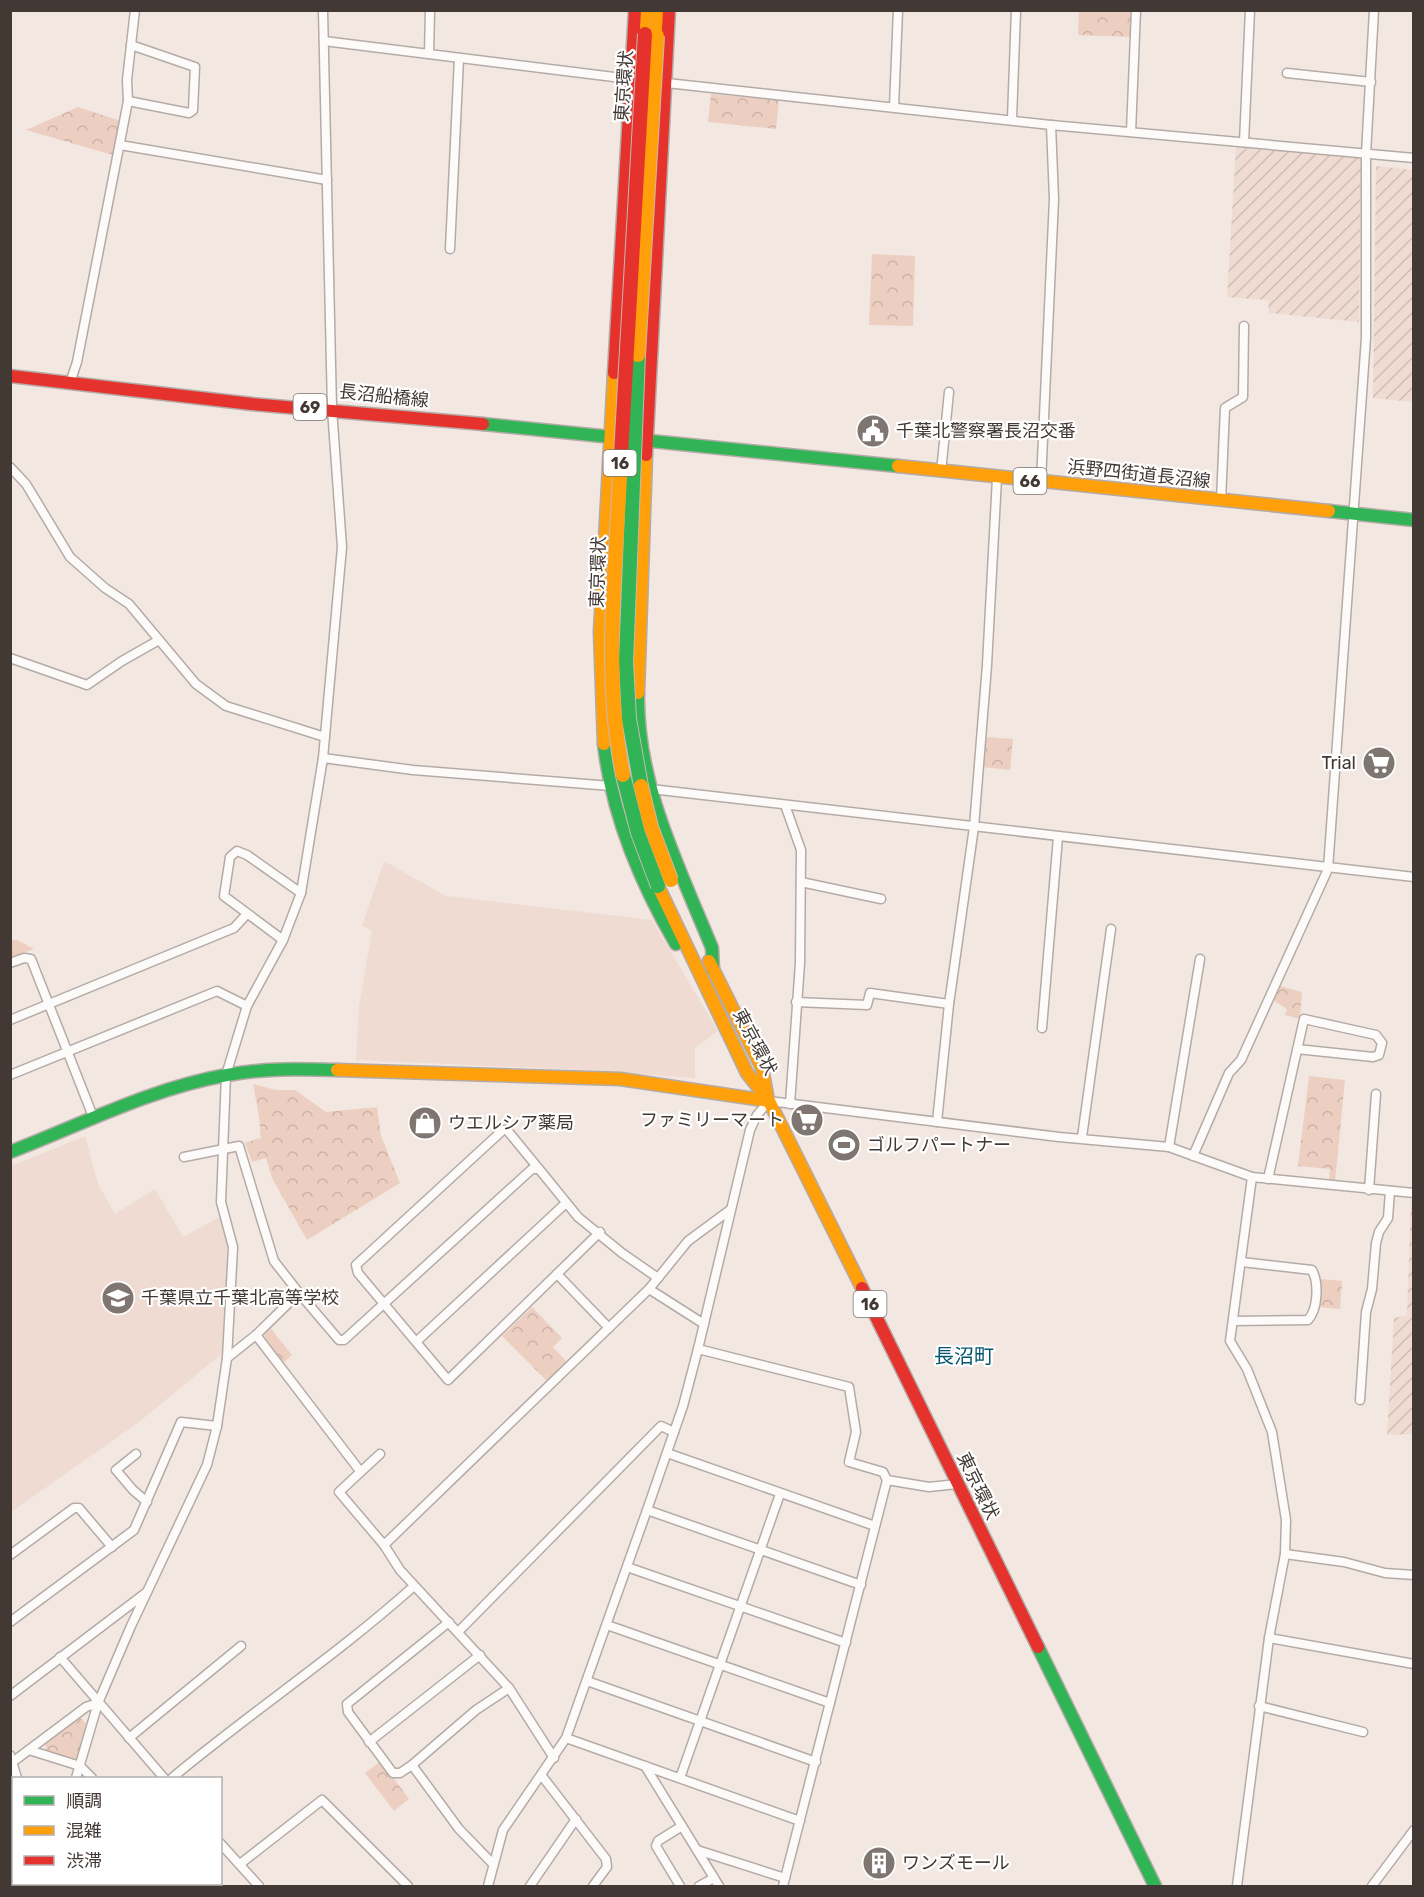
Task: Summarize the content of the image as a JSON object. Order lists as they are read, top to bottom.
{
  "streets": {
    "main road": [
      "東京環状",
      "長沼船橋線",
      "69",
      "16",
      "浜野四街道長沼線",
      "66"
    ]
  },
  "crossings": [
    ["東京環状", "16"],
    ["長沼船橋線", "16"],
    ["長沼船橋線", "浜野四街道長沼線"],
    ["16", "浜野四街道長沼線"]
  ],
  "districts": ["長沼町"],
  "places": {
    "public building": ["千葉北警察署長沼交番"],
    "supermarket": ["Trial", "ファミリーマート"],
    "shop": ["ウエルシア薬局"],
    "sports": ["ゴルフパートナー"],
    "school or university": ["千葉県立千葉北高等学校"],
    "building": ["ワンズモール"]
  },
  "legend": ["順調", "混雑", "渋滞"]
}
